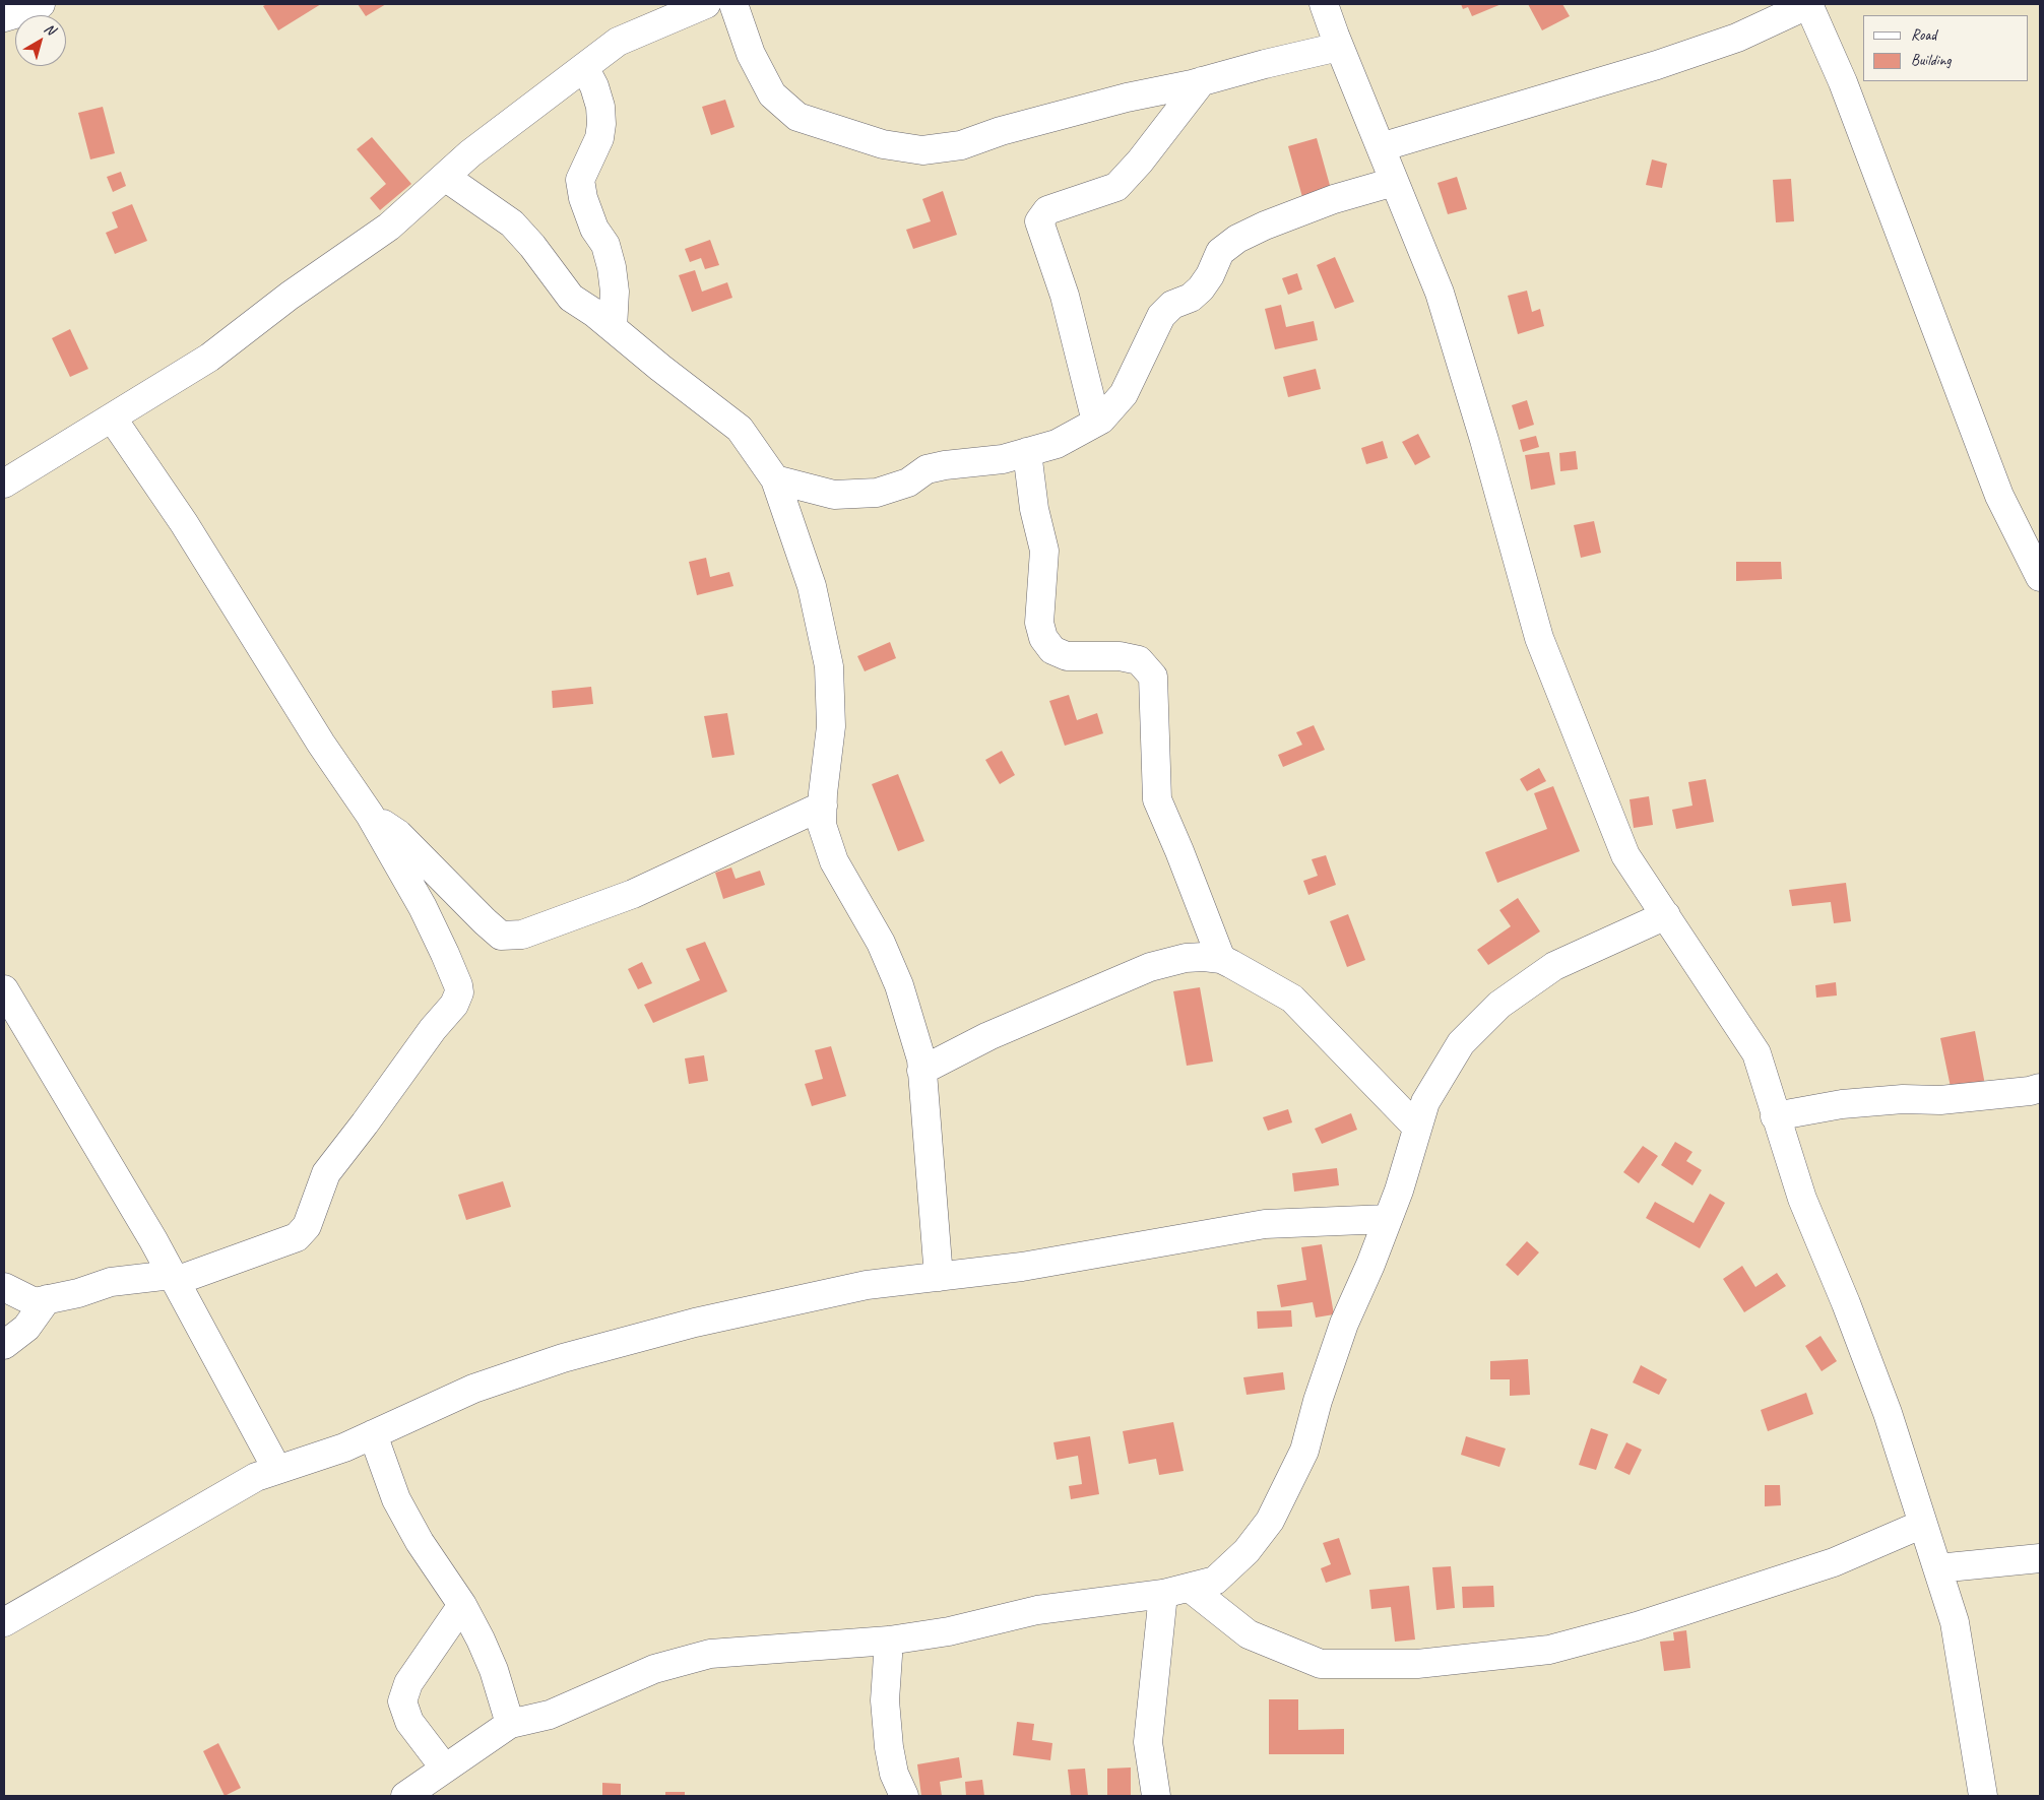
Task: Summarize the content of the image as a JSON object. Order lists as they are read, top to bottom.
{
  "legend": ["Road", "Building"],
  "north": "top right"
}
